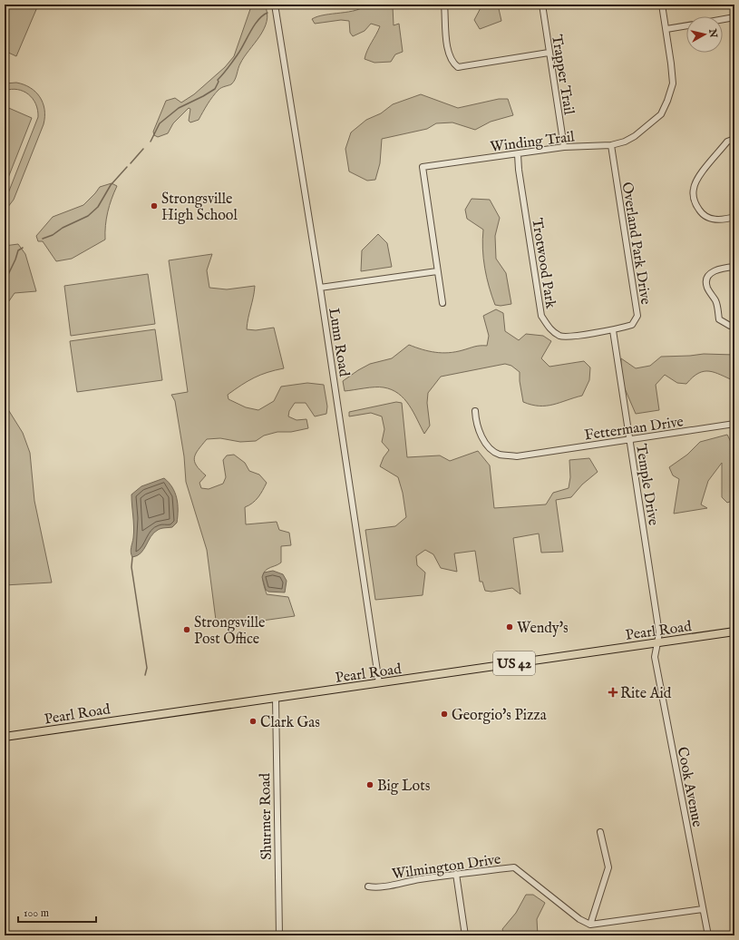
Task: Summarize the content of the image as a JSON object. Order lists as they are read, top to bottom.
{
  "streets": {
    "main road": ["Pearl Road", "US 42"],
    "street": [
      "Trapper Trail",
      "Winding Trail",
      "Overland Park Drive",
      "Trotwood Park",
      "Lunn Road",
      "Fetterman Drive",
      "Temple Drive",
      "Cook Avenue",
      "Shurmer Road",
      "Wilmington Drive"
    ]
  },
  "crossings": [
    ["Trapper Trail", "Winding Trail"],
    ["Winding Trail", "Overland Park Drive"],
    ["Winding Trail", "Trotwood Park"],
    ["Overland Park Drive", "Trotwood Park"],
    ["Overland Park Drive", "Temple Drive"],
    ["Trotwood Park", "Temple Drive"],
    ["Lunn Road", "Pearl Road"],
    ["Fetterman Drive", "Temple Drive"],
    ["Temple Drive", "Pearl Road"],
    ["Temple Drive", "Cook Avenue"],
    ["Pearl Road", "Cook Avenue"],
    ["Pearl Road", "Shurmer Road"]
  ],
  "places": {
    "other": [
      "Strongsville High School",
      "Wendy's",
      "Strongsville Post Office",
      "Georgio's Pizza",
      "Clark Gas",
      "Big Lots"
    ],
    "health": ["Rite Aid"]
  },
  "scale_bar": "100 m",
  "north": "right"
}
